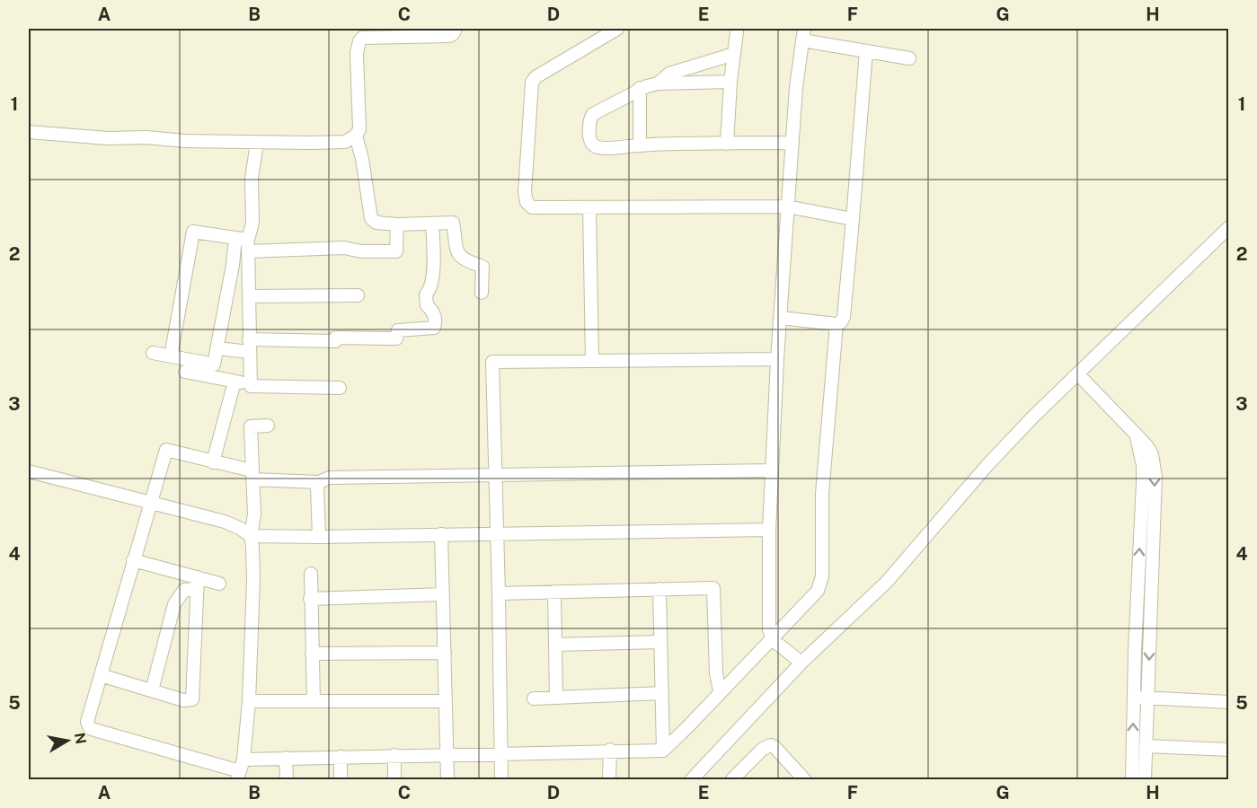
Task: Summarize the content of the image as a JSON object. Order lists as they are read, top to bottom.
{
  "north": "right",
  "grid": {
    "columns": [
      "A",
      "B",
      "C",
      "D",
      "E",
      "F",
      "G",
      "H"
    ],
    "rows": [
      "1",
      "2",
      "3",
      "4",
      "5"
    ]
  }
}
